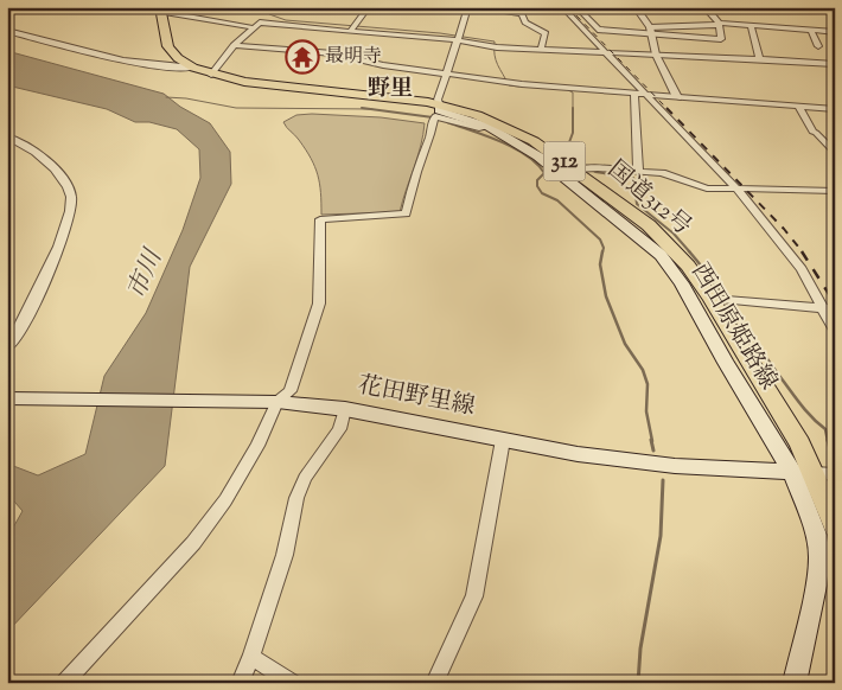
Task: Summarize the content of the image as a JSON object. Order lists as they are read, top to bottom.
{
  "streets": {
    "highway": ["312", "国道312号"],
    "main road": ["西田原姫路線", "花田野里線"]
  },
  "crossings": [
    ["国道312号", "西田原姫路線"],
    ["国道312号", "花田野里線"],
    ["西田原姫路線", "花田野里線"]
  ],
  "districts": ["野里"],
  "water": ["市川"],
  "places": {
    "temple": ["最明寺"]
  }
}
